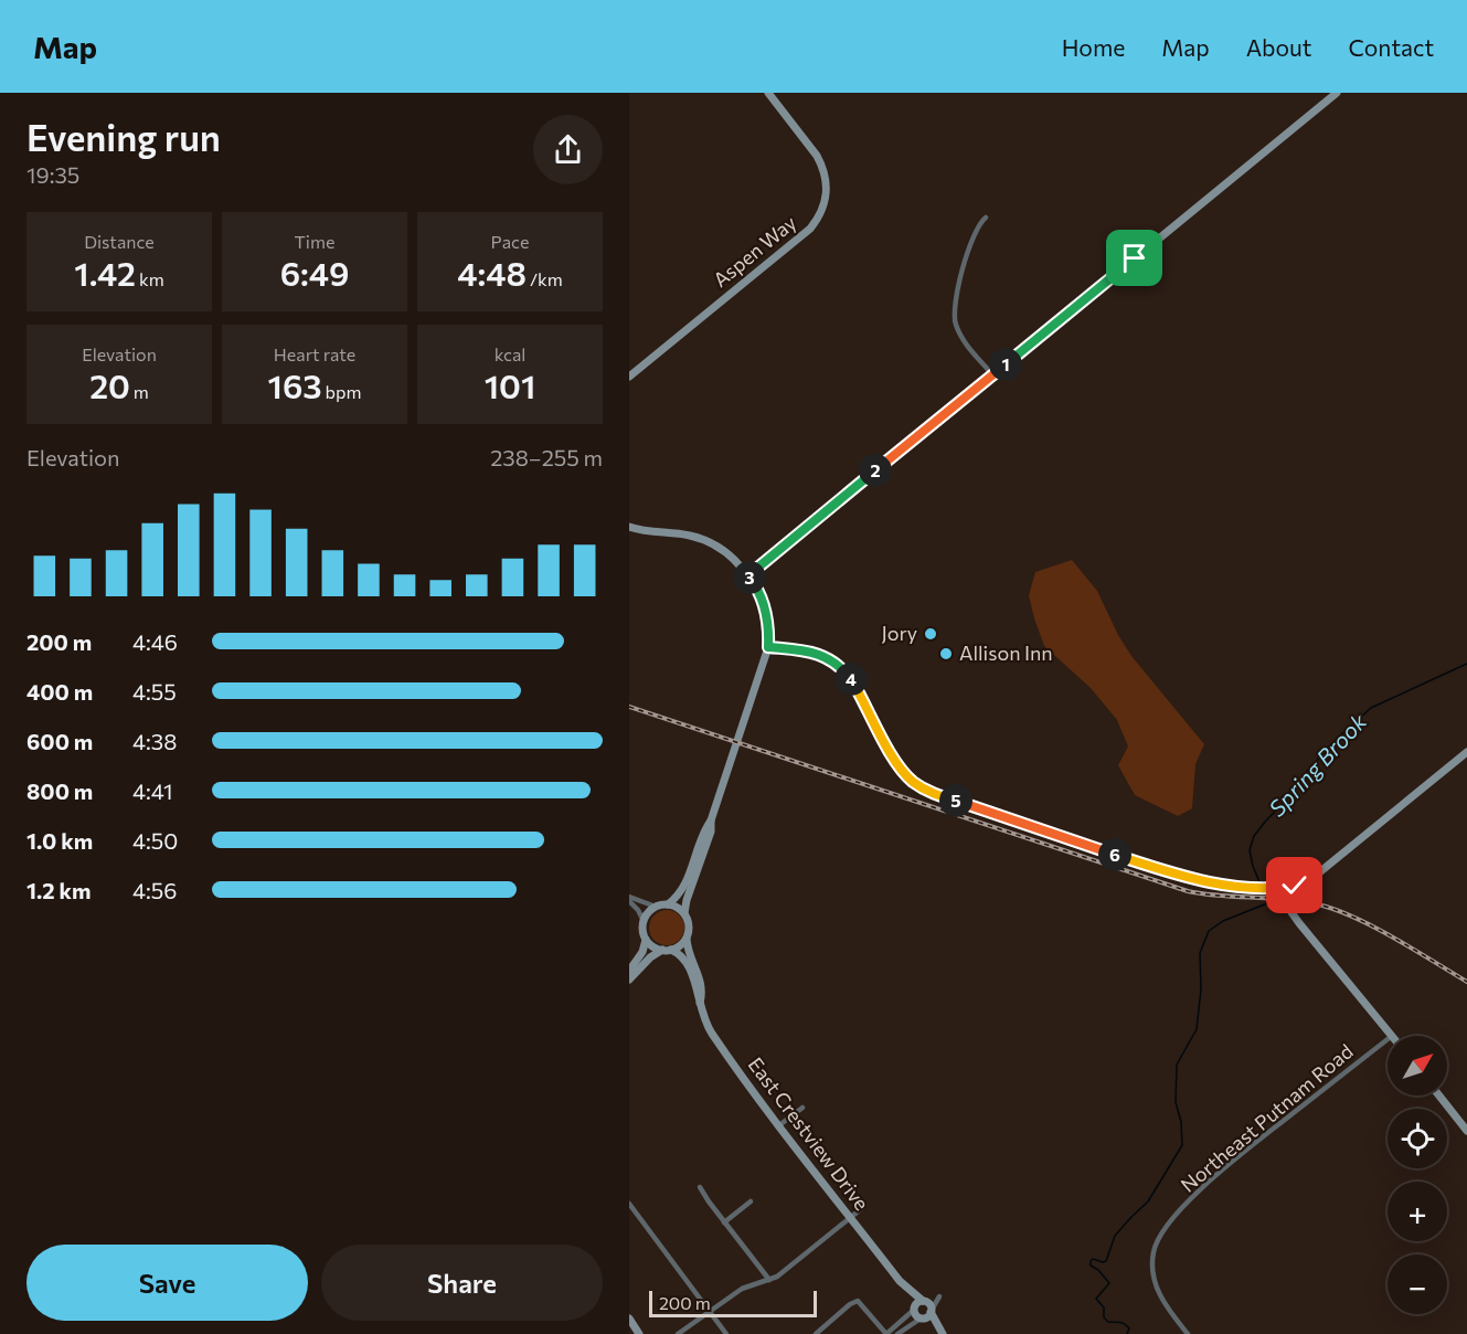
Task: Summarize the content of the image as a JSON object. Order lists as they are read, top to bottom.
{
  "streets": {
    "street": ["Aspen Way", "Northeast Putnam Road", "East Crestview Drive"]
  },
  "water": ["Spring Brook"],
  "places": ["Jory", "Allison Inn"],
  "scale_bar": "200 m",
  "north": "top right",
  "page": {
    "header": "Map",
    "nav": [
      "Home",
      "Map",
      "About",
      "Contact"
    ],
    "heading": ["Evening run", "19:35"],
    "stats": [
      ["Distance", "1.42 km"],
      ["Time", "6:49"],
      ["Pace", "4:48 /km"],
      ["Elevation", "20 m"],
      ["Heart rate", "163 bpm"],
      ["kcal", "101"]
    ],
    "pins": [
      "1",
      "2",
      "3",
      "4",
      "5",
      "6"
    ],
    "chart": ["Elevation", "238–255 m"],
    "list": [
      {
        "name": "200 m",
        "note": "4:46"
      },
      {
        "name": "400 m",
        "note": "4:55"
      },
      {
        "name": "600 m",
        "note": "4:38"
      },
      {
        "name": "800 m",
        "note": "4:41"
      },
      {
        "name": "1.0 km",
        "note": "4:50"
      },
      {
        "name": "1.2 km",
        "note": "4:56"
      }
    ],
    "map_buttons": ["+", "−"],
    "buttons": ["Save", "Share"],
    "scale": "200 m"
  }
}
